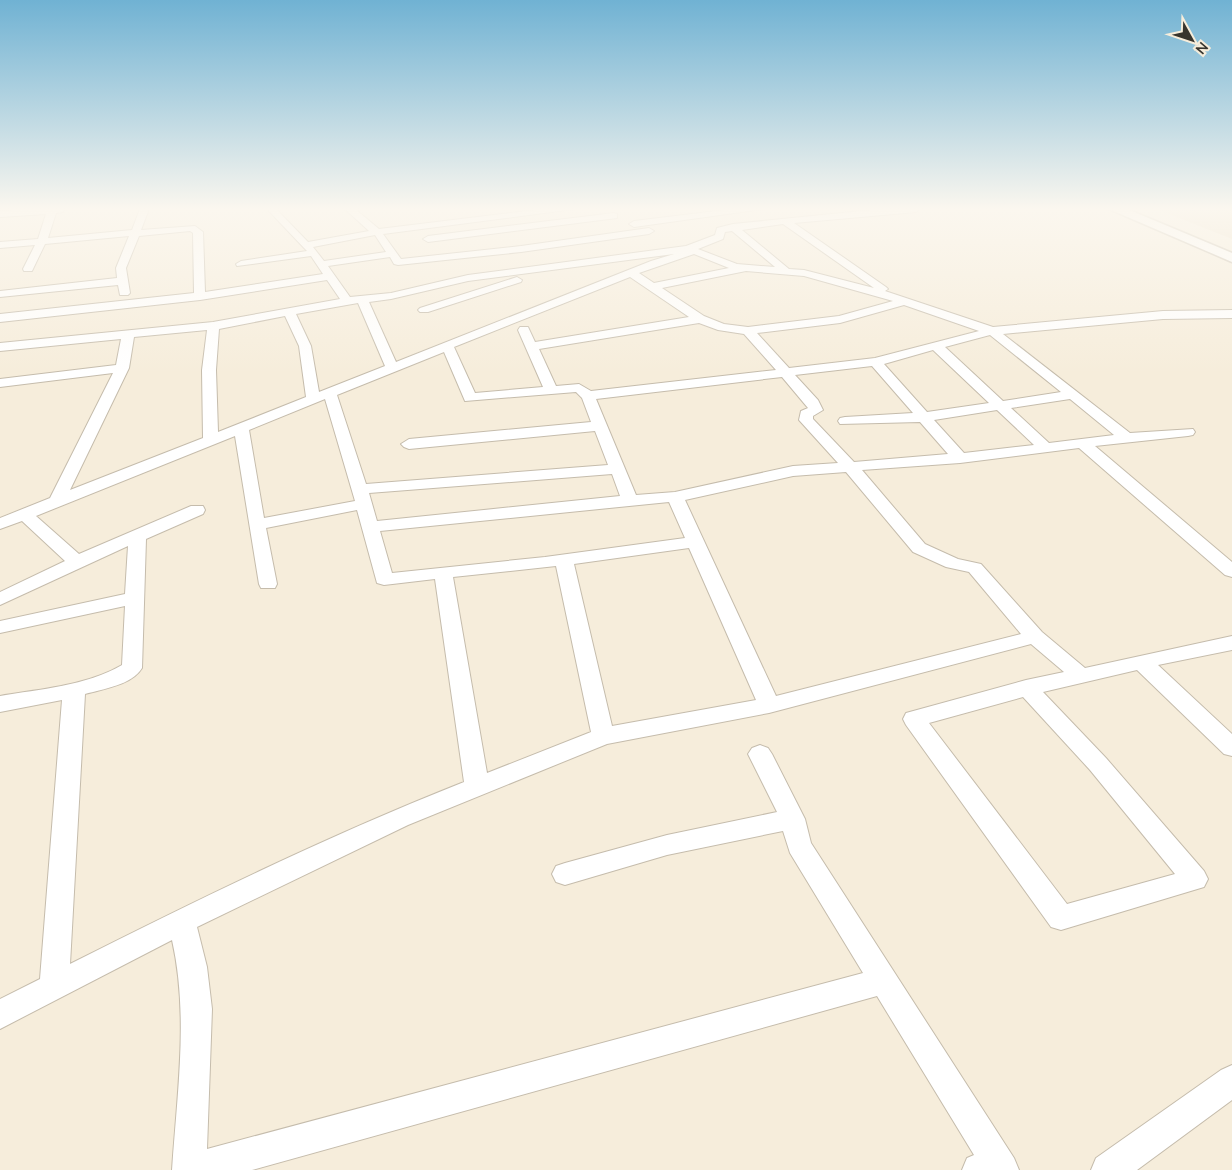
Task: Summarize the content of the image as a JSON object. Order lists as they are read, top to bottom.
{
  "north": "bottom right"
}
